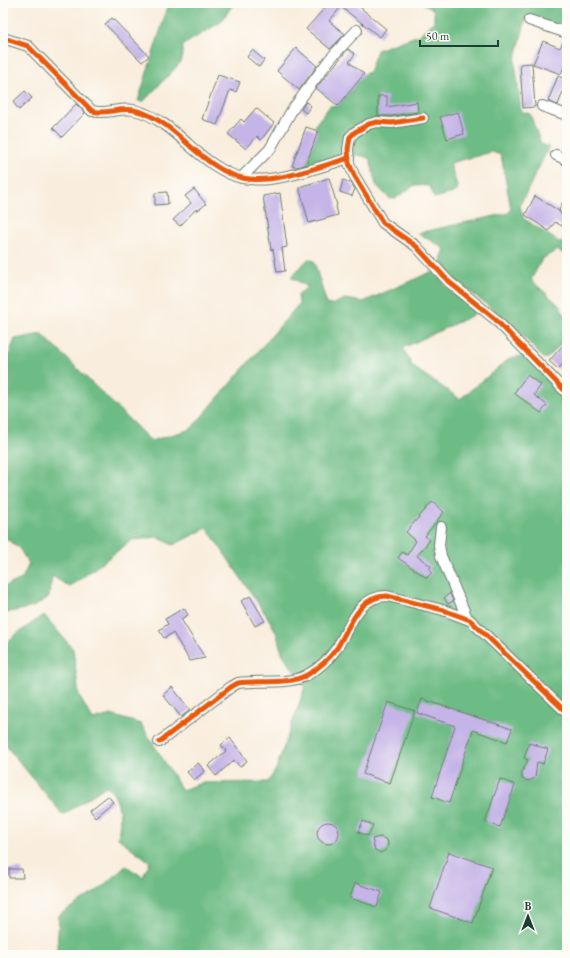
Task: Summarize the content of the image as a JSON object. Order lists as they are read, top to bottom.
{
  "scale_bar": "50 m",
  "north": "top"
}
